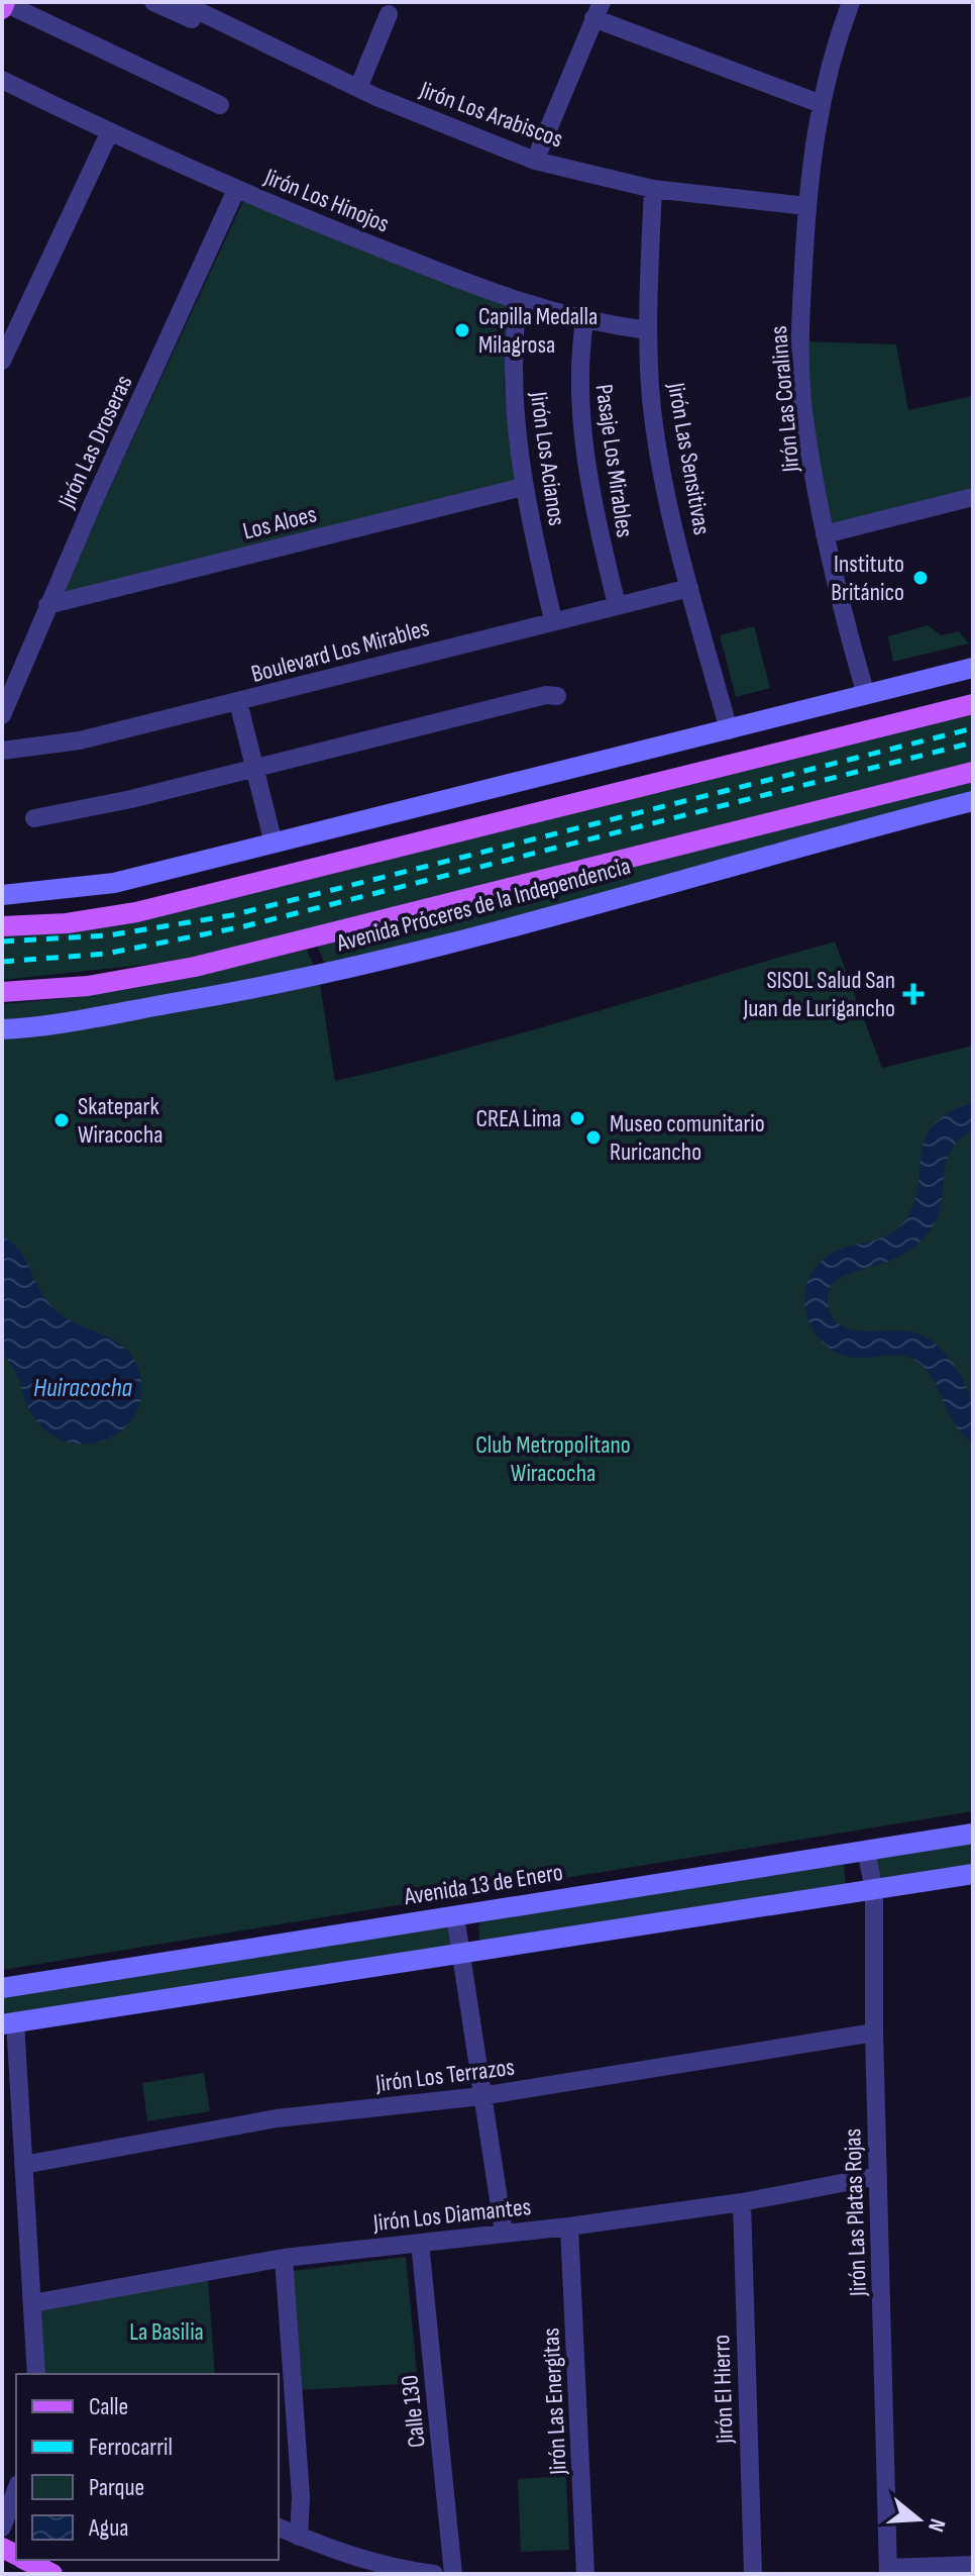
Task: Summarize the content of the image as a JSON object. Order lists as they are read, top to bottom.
{
  "streets": {
    "main road": ["Avenida Próceres de la Independencia", "Avenida 13 de Enero"],
    "street": [
      "Jirón Los Arabiscos",
      "Jirón Los Hinojos",
      "Jirón Las Coralinas",
      "Jirón Las Droseras",
      "Jirón Los Acianos",
      "Jirón Las Sensitivas",
      "Pasaje Los Mirables",
      "Los Aloes",
      "Boulevard Los Mirables",
      "Jirón Los Terrazos",
      "Jirón Las Platas Rojas",
      "Jirón Los Diamantes",
      "Jirón El Hierro",
      "Jirón Las Energitas",
      "Calle 130"
    ]
  },
  "crossings": [
    ["Jirón Los Arabiscos", "Jirón Las Coralinas"],
    ["Jirón Los Arabiscos", "Jirón Las Sensitivas"],
    ["Jirón Los Hinojos", "Jirón Las Droseras"],
    ["Jirón Los Hinojos", "Jirón Los Acianos"],
    ["Jirón Los Hinojos", "Jirón Las Sensitivas"],
    ["Jirón Los Hinojos", "Pasaje Los Mirables"],
    ["Jirón Las Droseras", "Los Aloes"],
    ["Jirón Los Acianos", "Los Aloes"],
    ["Jirón Los Acianos", "Boulevard Los Mirables"],
    ["Jirón Las Sensitivas", "Boulevard Los Mirables"],
    ["Pasaje Los Mirables", "Boulevard Los Mirables"],
    ["Avenida 13 de Enero", "Jirón Las Platas Rojas"],
    ["Jirón Los Terrazos", "Jirón Las Platas Rojas"],
    ["Jirón Las Platas Rojas", "Jirón Los Diamantes"],
    ["Jirón Los Diamantes", "Jirón El Hierro"],
    ["Jirón Los Diamantes", "Jirón Las Energitas"],
    ["Jirón Los Diamantes", "Calle 130"]
  ],
  "water": ["Huiracocha"],
  "parks": ["Club Metropolitano Wiracocha", "La Basilia"],
  "places": {
    "other": [
      "Capilla Medalla Milagrosa",
      "Instituto Británico",
      "CREA Lima",
      "Skatepark Wiracocha",
      "Museo comunitario Ruricancho"
    ],
    "health": ["SISOL Salud San Juan de Lurigancho"]
  },
  "legend": [
    "Calle",
    "Ferrocarril",
    "Parque",
    "Agua"
  ],
  "north": "right"
}
